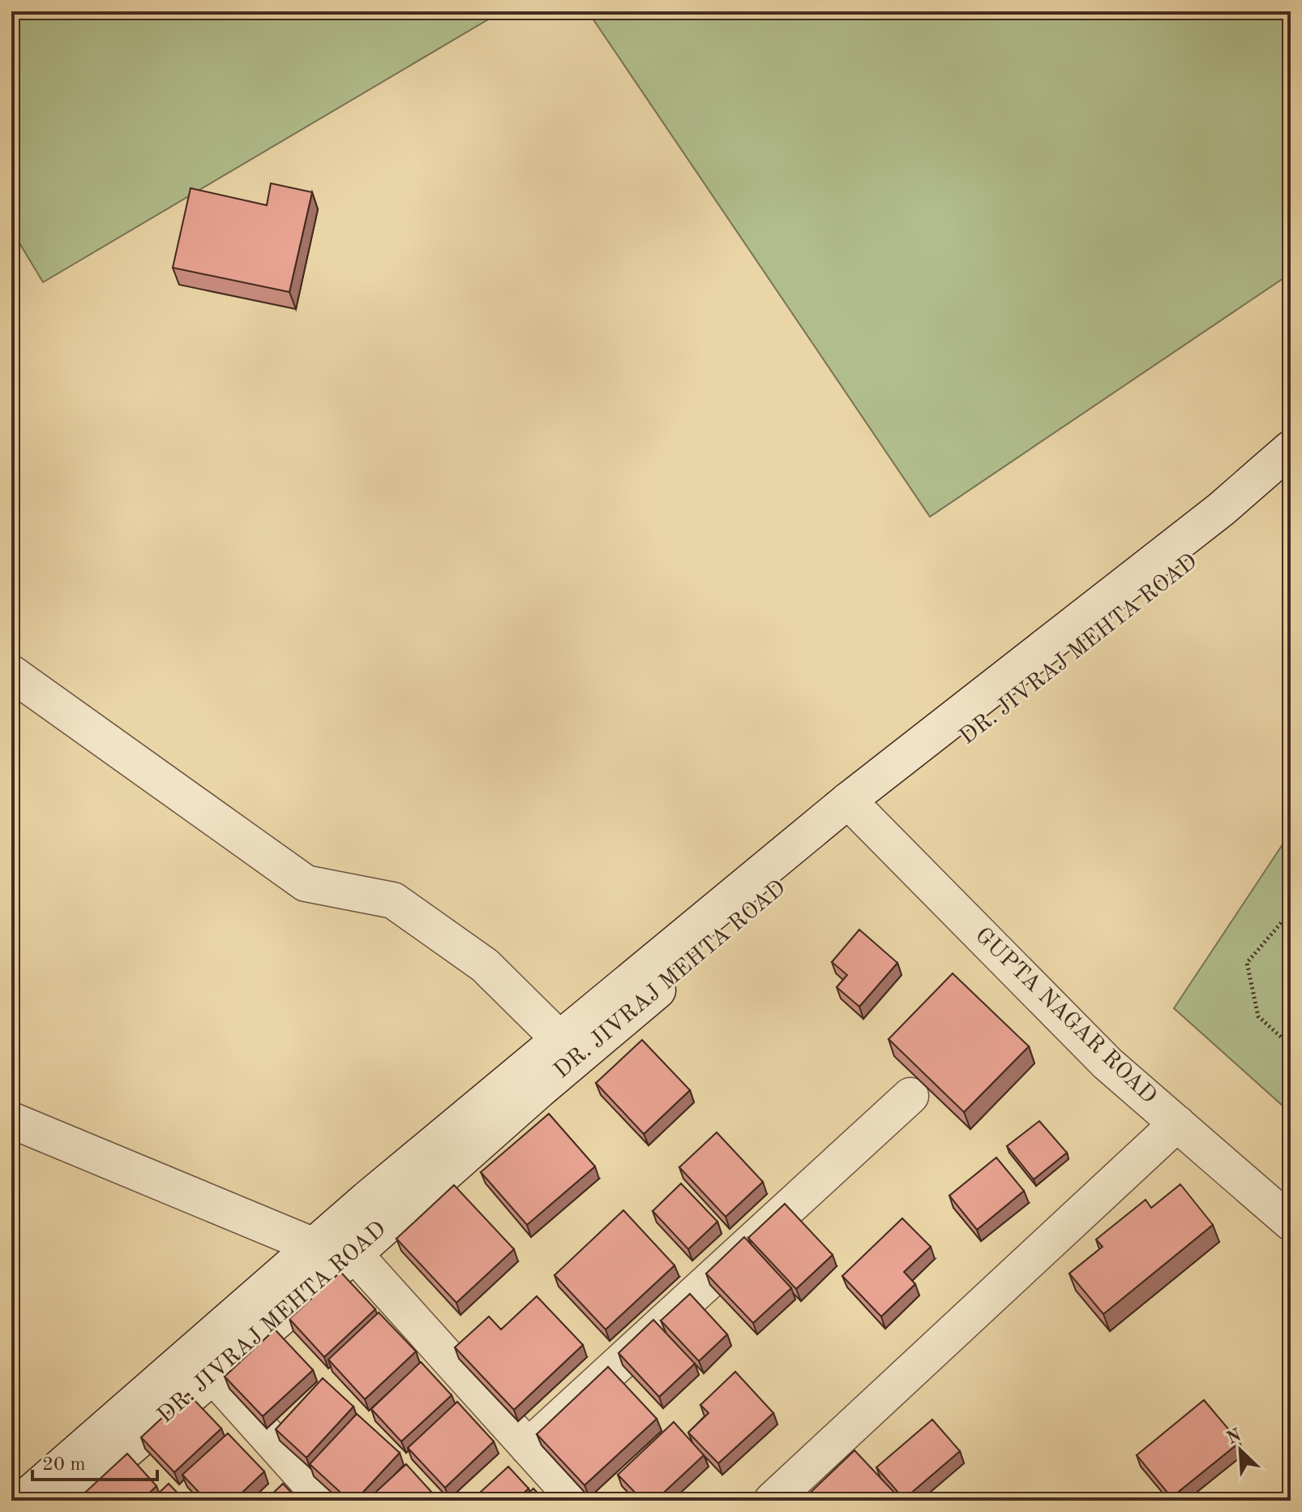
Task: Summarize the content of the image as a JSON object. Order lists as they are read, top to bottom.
{
  "streets": {
    "main road": ["DR. JIVRAJ MEHTA ROAD", "GUPTA NAGAR ROAD"]
  },
  "crossings": [
    ["DR. JIVRAJ MEHTA ROAD", "GUPTA NAGAR ROAD"]
  ],
  "scale_bar": "20 m",
  "north": "top left"
}
